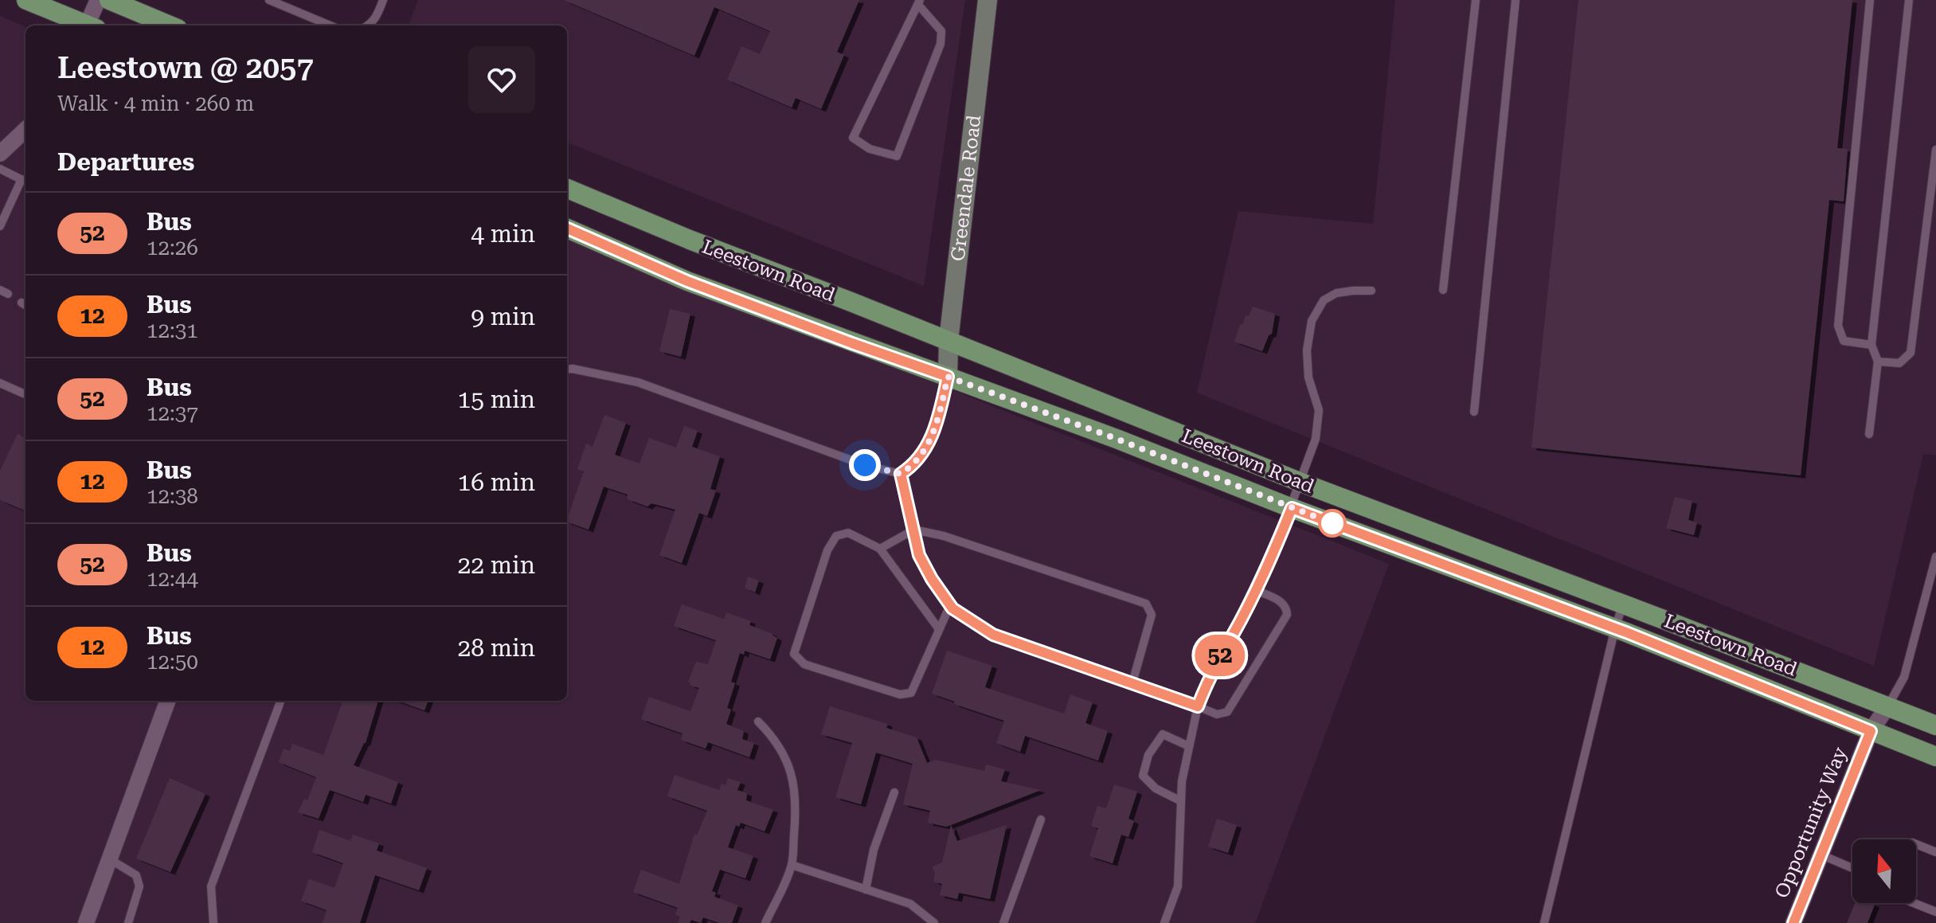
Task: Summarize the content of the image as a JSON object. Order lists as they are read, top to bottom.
{
  "streets": {
    "main road": ["Leestown Road"],
    "street": ["Greendale Road", "Opportunity Way"]
  },
  "crossings": [
    ["Greendale Road", "Leestown Road"],
    ["Leestown Road", "Opportunity Way"]
  ],
  "lines": ["bus line 52"],
  "north": "top",
  "page": {
    "on_map": "52",
    "heading": [
      ["Leestown @ 2057", "Walk · 4 min · 260 m"],
      "Departures"
    ],
    "list": [
      {
        "mark": "52",
        "name": "Bus",
        "note": "12:26",
        "value": "4 min"
      },
      {
        "mark": "12",
        "name": "Bus",
        "note": "12:31",
        "value": "9 min"
      },
      {
        "mark": "52",
        "name": "Bus",
        "note": "12:37",
        "value": "15 min"
      },
      {
        "mark": "12",
        "name": "Bus",
        "note": "12:38",
        "value": "16 min"
      },
      {
        "mark": "52",
        "name": "Bus",
        "note": "12:44",
        "value": "22 min"
      },
      {
        "mark": "12",
        "name": "Bus",
        "note": "12:50",
        "value": "28 min"
      }
    ]
  }
}
